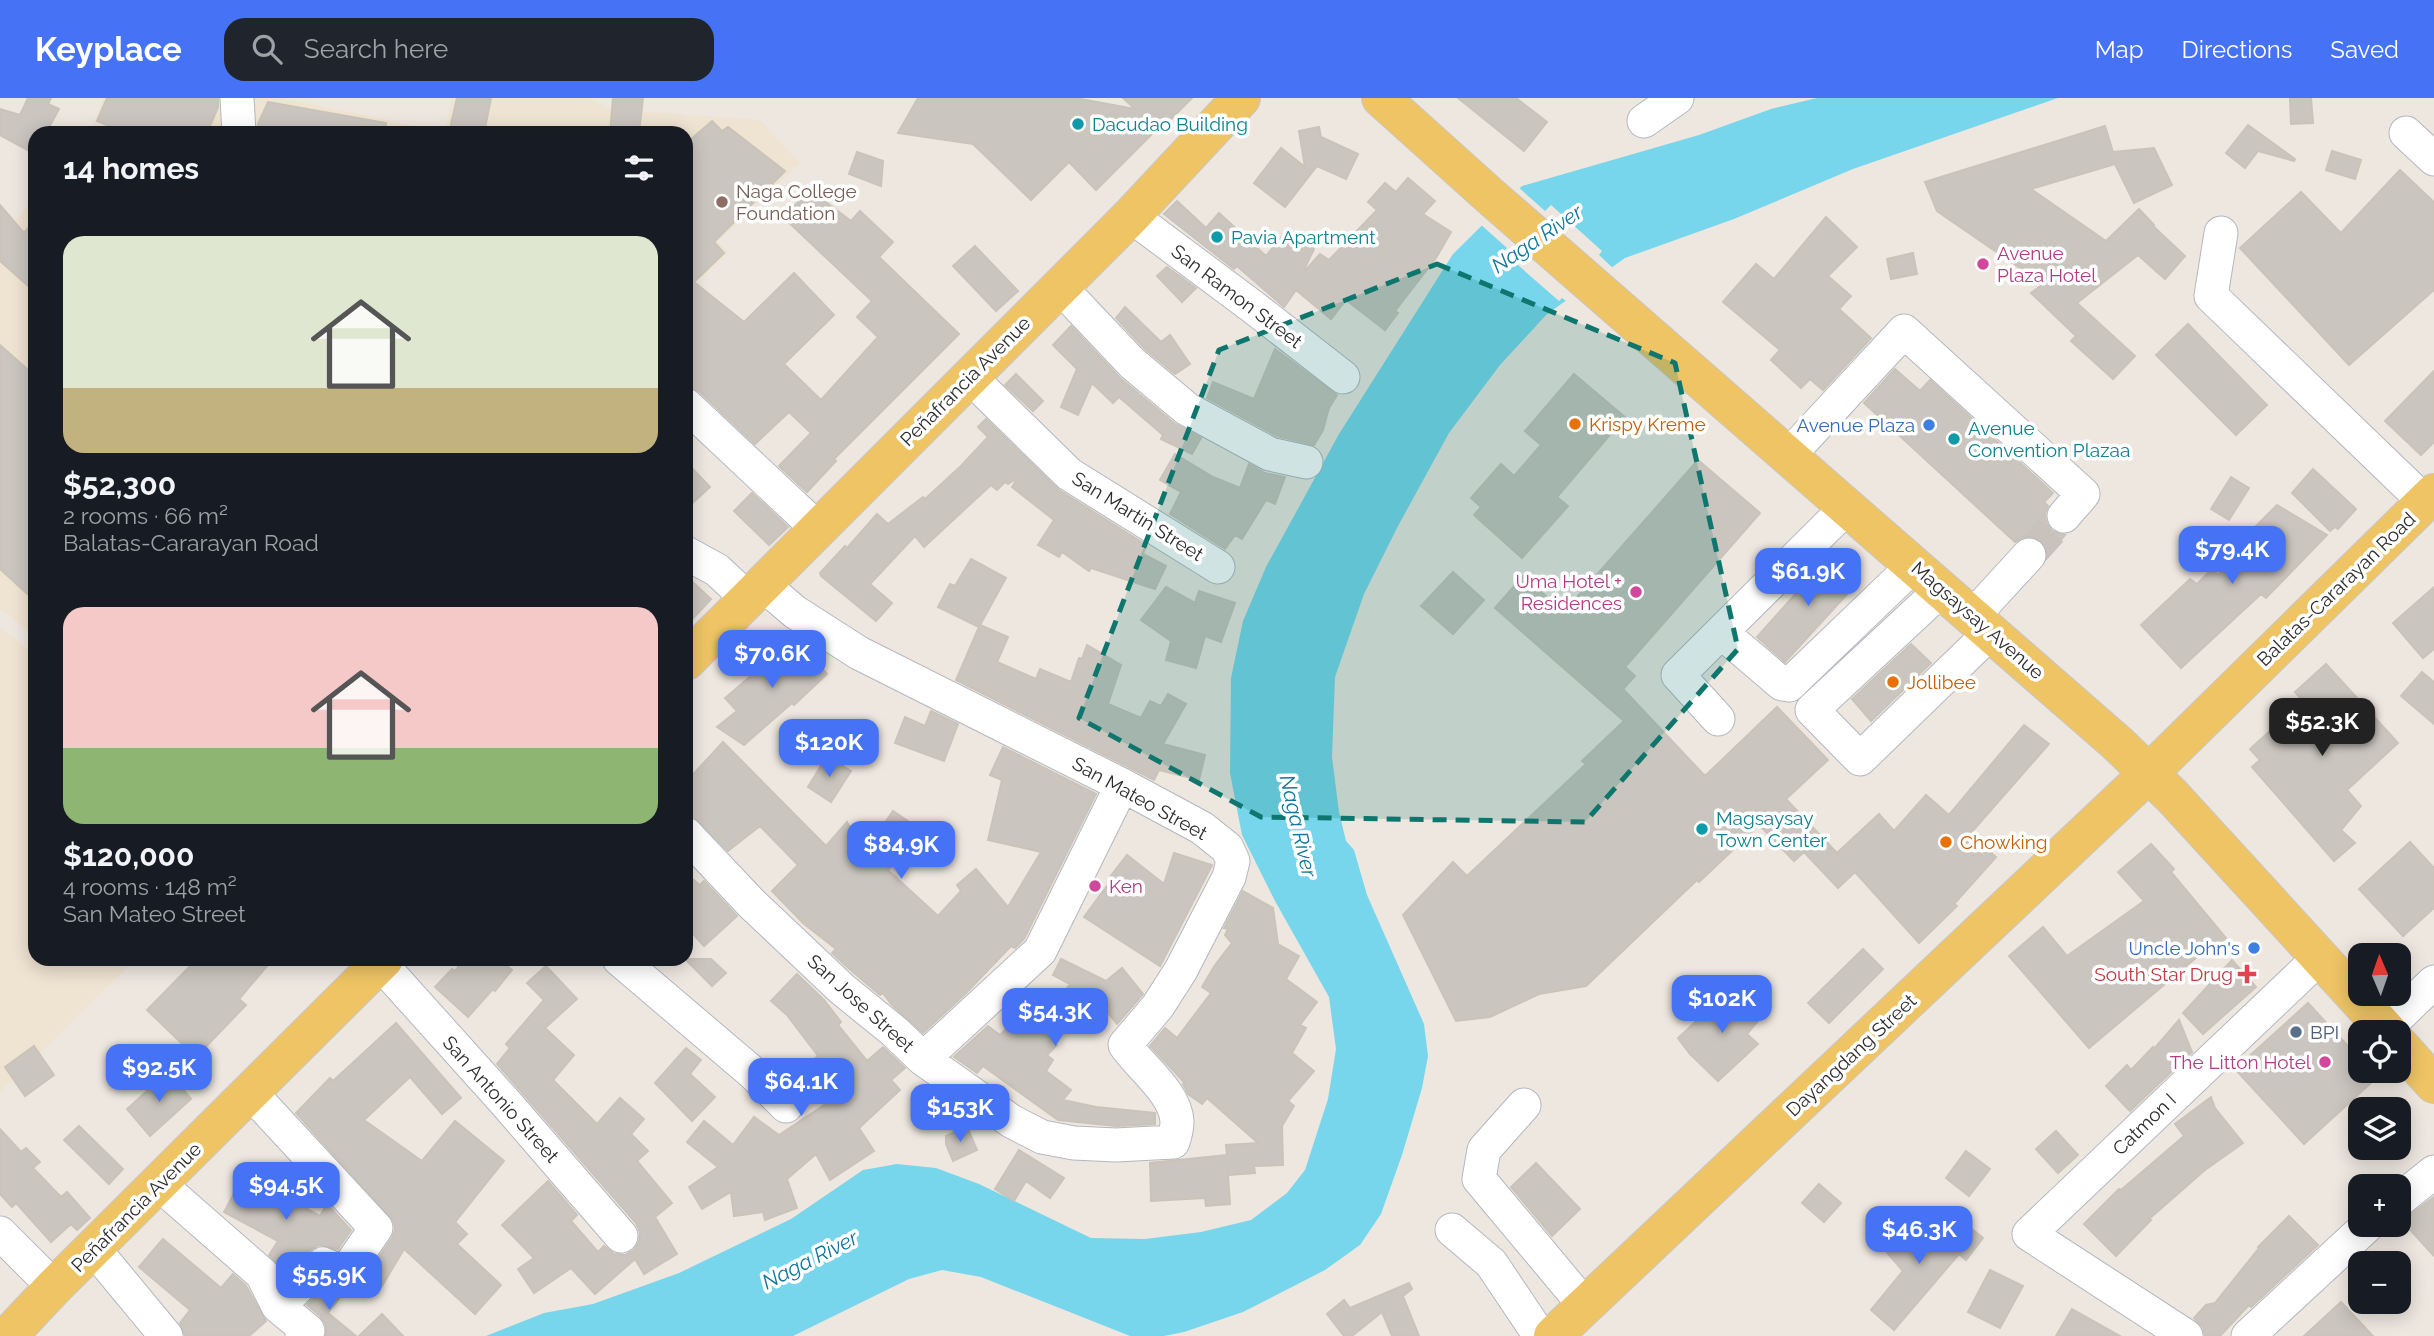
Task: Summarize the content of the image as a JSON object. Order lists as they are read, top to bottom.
{
  "streets": {
    "main road": [
      "Peñafrancia Avenue",
      "Balatas-Cararayan Road",
      "Magsaysay Avenue",
      "Dayangdang Street"
    ],
    "street": [
      "San Ramon Street",
      "San Martin Street",
      "San Mateo Street",
      "San Jose Street",
      "San Antonio Street",
      "Catmon I"
    ]
  },
  "crossings": [
    ["San Ramon Street", "Peñafrancia Avenue"],
    ["Peñafrancia Avenue", "San Martin Street"],
    ["Peñafrancia Avenue", "San Mateo Street"],
    ["Balatas-Cararayan Road", "Magsaysay Avenue"],
    ["Balatas-Cararayan Road", "Dayangdang Street"],
    ["Magsaysay Avenue", "Dayangdang Street"],
    ["Magsaysay Avenue", "Catmon I"],
    ["San Mateo Street", "San Jose Street"]
  ],
  "water": ["Naga River"],
  "places": {
    "other": [
      "Dacudao Building",
      "Naga College Foundation",
      "Pavia Apartment",
      "Avenue Plaza Hotel",
      "Krispy Kreme",
      "Avenue Plaza",
      "Avenue Convention Plazaa",
      "Uma Hotel + Residences",
      "Jollibee",
      "Magsaysay Town Center",
      "Chowking",
      "Ken",
      "Uncle John's",
      "BPI",
      "The Litton Hotel"
    ],
    "health": ["South Star Drug"]
  },
  "north": "top",
  "page": {
    "header": "Keyplace",
    "search": "Search here",
    "nav": ["Map", "Directions", "Saved"],
    "heading": "14 homes",
    "list": [
      {
        "name": "$52,300",
        "note": "2 rooms · 66 m² · Balatas-Cararayan Road"
      },
      {
        "name": "$120,000",
        "note": "4 rooms · 148 m² · San Mateo Street"
      }
    ],
    "price": [
      "$79.4K",
      "$61.9K",
      "$70.6K",
      "$52.3K",
      "$120K",
      "$84.9K",
      "$102K",
      "$54.3K",
      "$92.5K",
      "$64.1K",
      "$153K",
      "$94.5K",
      "$46.3K",
      "$55.9K"
    ],
    "map_buttons": ["+", "−"]
  }
}
